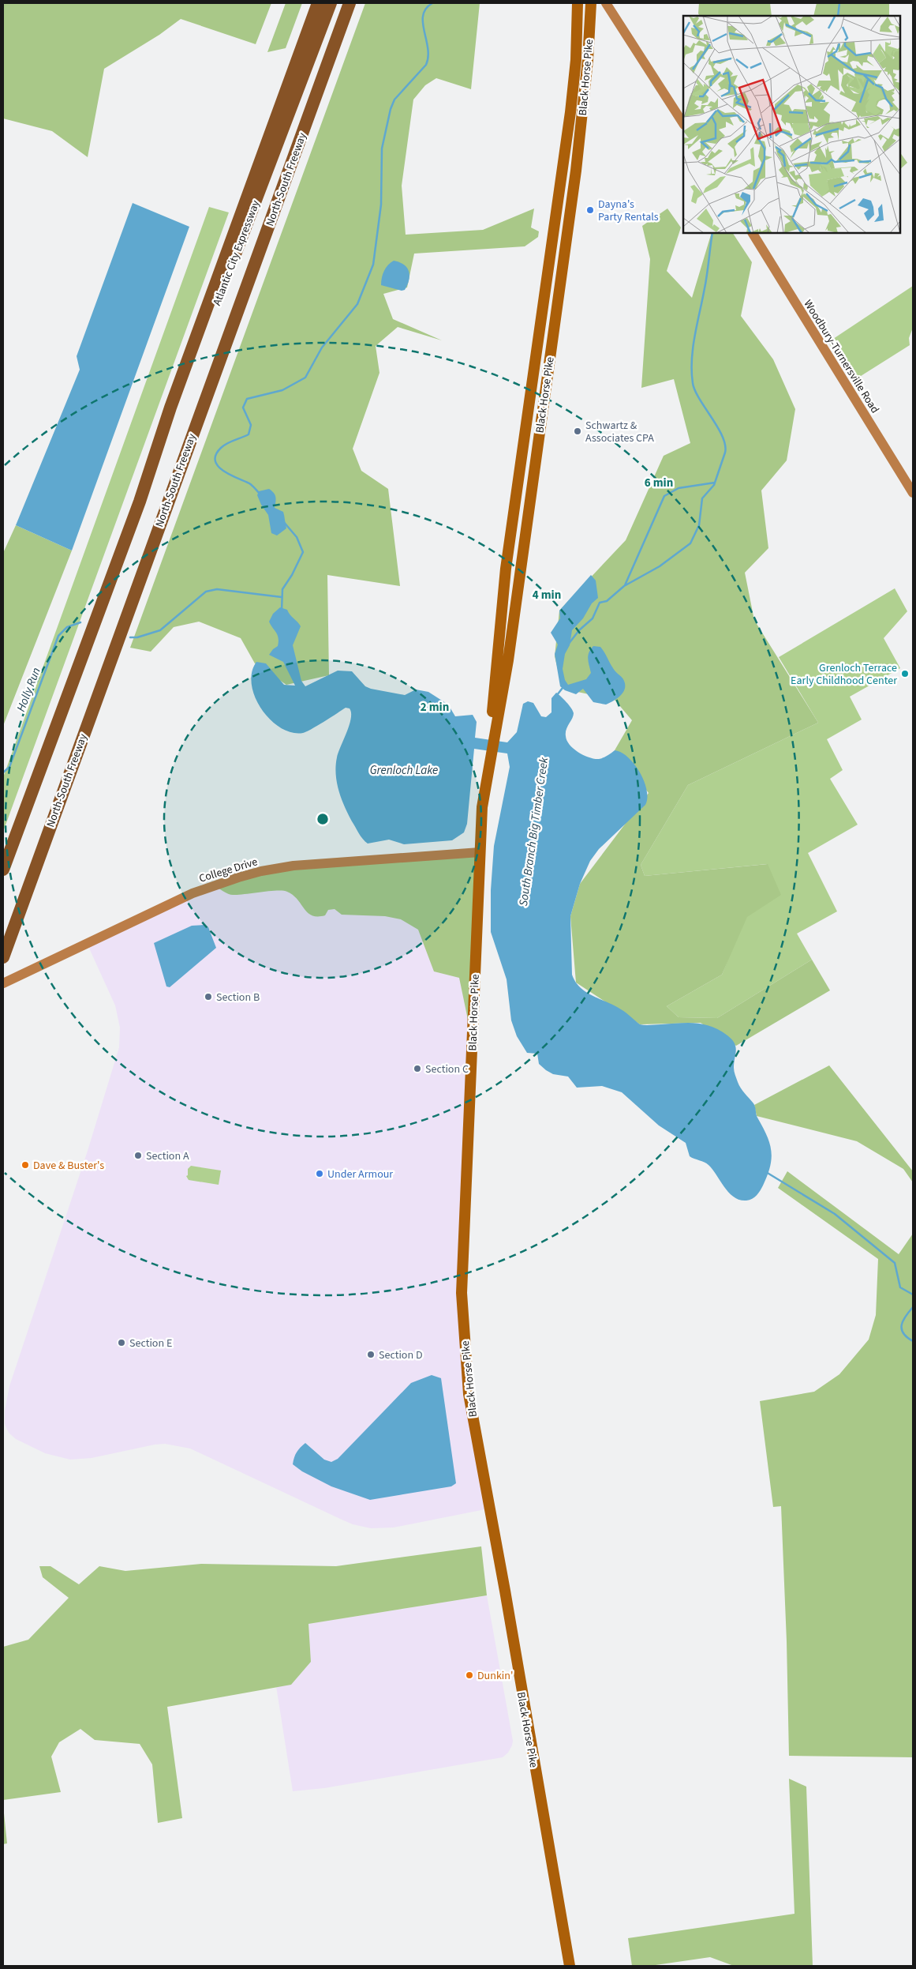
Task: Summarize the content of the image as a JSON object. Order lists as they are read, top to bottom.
{
  "streets": {
    "highway": ["North-South Freeway", "Atlantic City Expressway"],
    "main road": ["Black Horse Pike", "Woodbury-Turnersville Road", "College Drive"]
  },
  "crossings": [
    ["Black Horse Pike", "College Drive"]
  ],
  "water": ["Holly Run", "Grenloch Lake", "South Branch Big Timber Creek"],
  "places": [
    "Dayna's Party Rentals",
    "Schwartz & Associates CPA",
    "Grenloch Terrace Early Childhood Center",
    "Section B",
    "Section C",
    "Section A",
    "Dave & Buster's",
    "Under Armour",
    "Section E",
    "Section D",
    "Dunkin'"
  ],
  "rings": ["6 min", "4 min", "2 min"]
}
